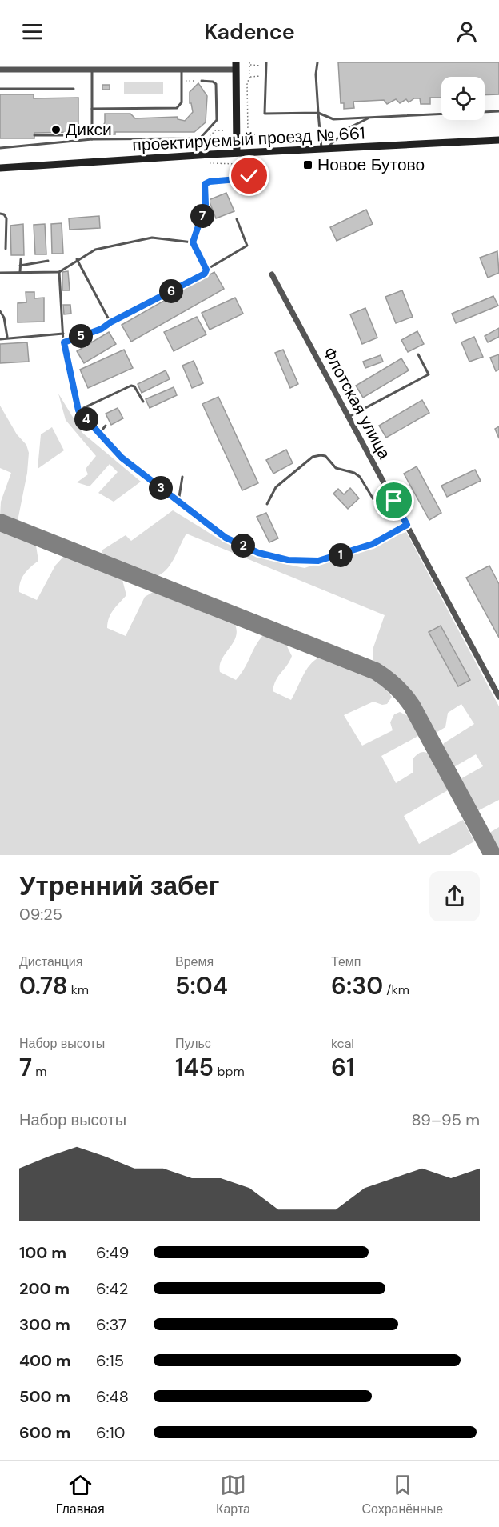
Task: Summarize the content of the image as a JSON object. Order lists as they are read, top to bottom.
{
  "streets": {
    "main road": ["проектируемый проезд № 661"],
    "street": ["Флотская улица"]
  },
  "places": {
    "other": ["Дикси"],
    "transit": ["Новое Бутово"]
  },
  "page": {
    "header": "Kadence",
    "pins": [
      "7",
      "6",
      "5",
      "4",
      "3",
      "2",
      "1"
    ],
    "heading": ["Утренний забег", "09:25"],
    "stats": [
      ["Дистанция", "0.78 km"],
      ["Время", "5:04"],
      ["Темп", "6:30 /km"],
      ["Набор высоты", "7 m"],
      ["Пульс", "145 bpm"],
      ["kcal", "61"]
    ],
    "chart": ["Набор высоты", "89–95 m"],
    "list": [
      {
        "name": "100 m",
        "note": "6:49"
      },
      {
        "name": "200 m",
        "note": "6:42"
      },
      {
        "name": "300 m",
        "note": "6:37"
      },
      {
        "name": "400 m",
        "note": "6:15"
      },
      {
        "name": "500 m",
        "note": "6:48"
      },
      {
        "name": "600 m",
        "note": "6:10"
      }
    ],
    "tabs": ["Главная", "Карта", "Сохранённые"]
  }
}
